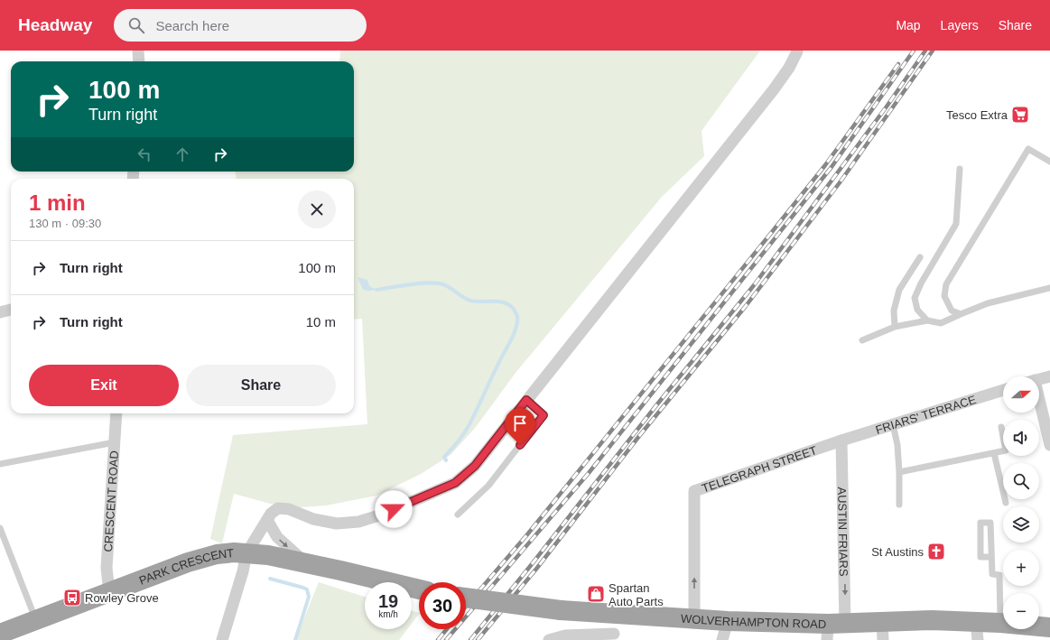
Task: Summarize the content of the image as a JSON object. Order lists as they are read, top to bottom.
{
  "streets": {
    "highway": ["PARK CRESCENT", "WOLVERHAMPTON ROAD"],
    "street": [
      "FRIARS' TERRACE",
      "TELEGRAPH STREET",
      "CRESCENT ROAD",
      "AUSTIN FRIARS"
    ]
  },
  "crossings": [
    ["FRIARS' TERRACE", "TELEGRAPH STREET"],
    ["FRIARS' TERRACE", "AUSTIN FRIARS"],
    ["TELEGRAPH STREET", "AUSTIN FRIARS"],
    ["TELEGRAPH STREET", "WOLVERHAMPTON ROAD"],
    ["CRESCENT ROAD", "PARK CRESCENT"],
    ["AUSTIN FRIARS", "WOLVERHAMPTON ROAD"]
  ],
  "one_way": ["TELEGRAPH STREET", "AUSTIN FRIARS"],
  "places": {
    "supermarket": ["Tesco Extra"],
    "church": ["St Austins"],
    "shop": ["Spartan Auto Parts"],
    "bus stop": ["Rowley Grove"]
  },
  "north": "right",
  "page": {
    "header": "Headway",
    "search": "Search here",
    "nav": ["Map", "Layers", "Share"],
    "turn": ["100 m", "Turn right"],
    "heading": ["1 min", "130 m · 09:30"],
    "list": [
      {
        "name": "Turn right",
        "value": "100 m"
      },
      {
        "name": "Turn right",
        "value": "10 m"
      }
    ],
    "buttons": ["Exit", "Share"],
    "map_buttons": ["+", "−"],
    "speed": "19 km/h",
    "limit": "30"
  }
}
